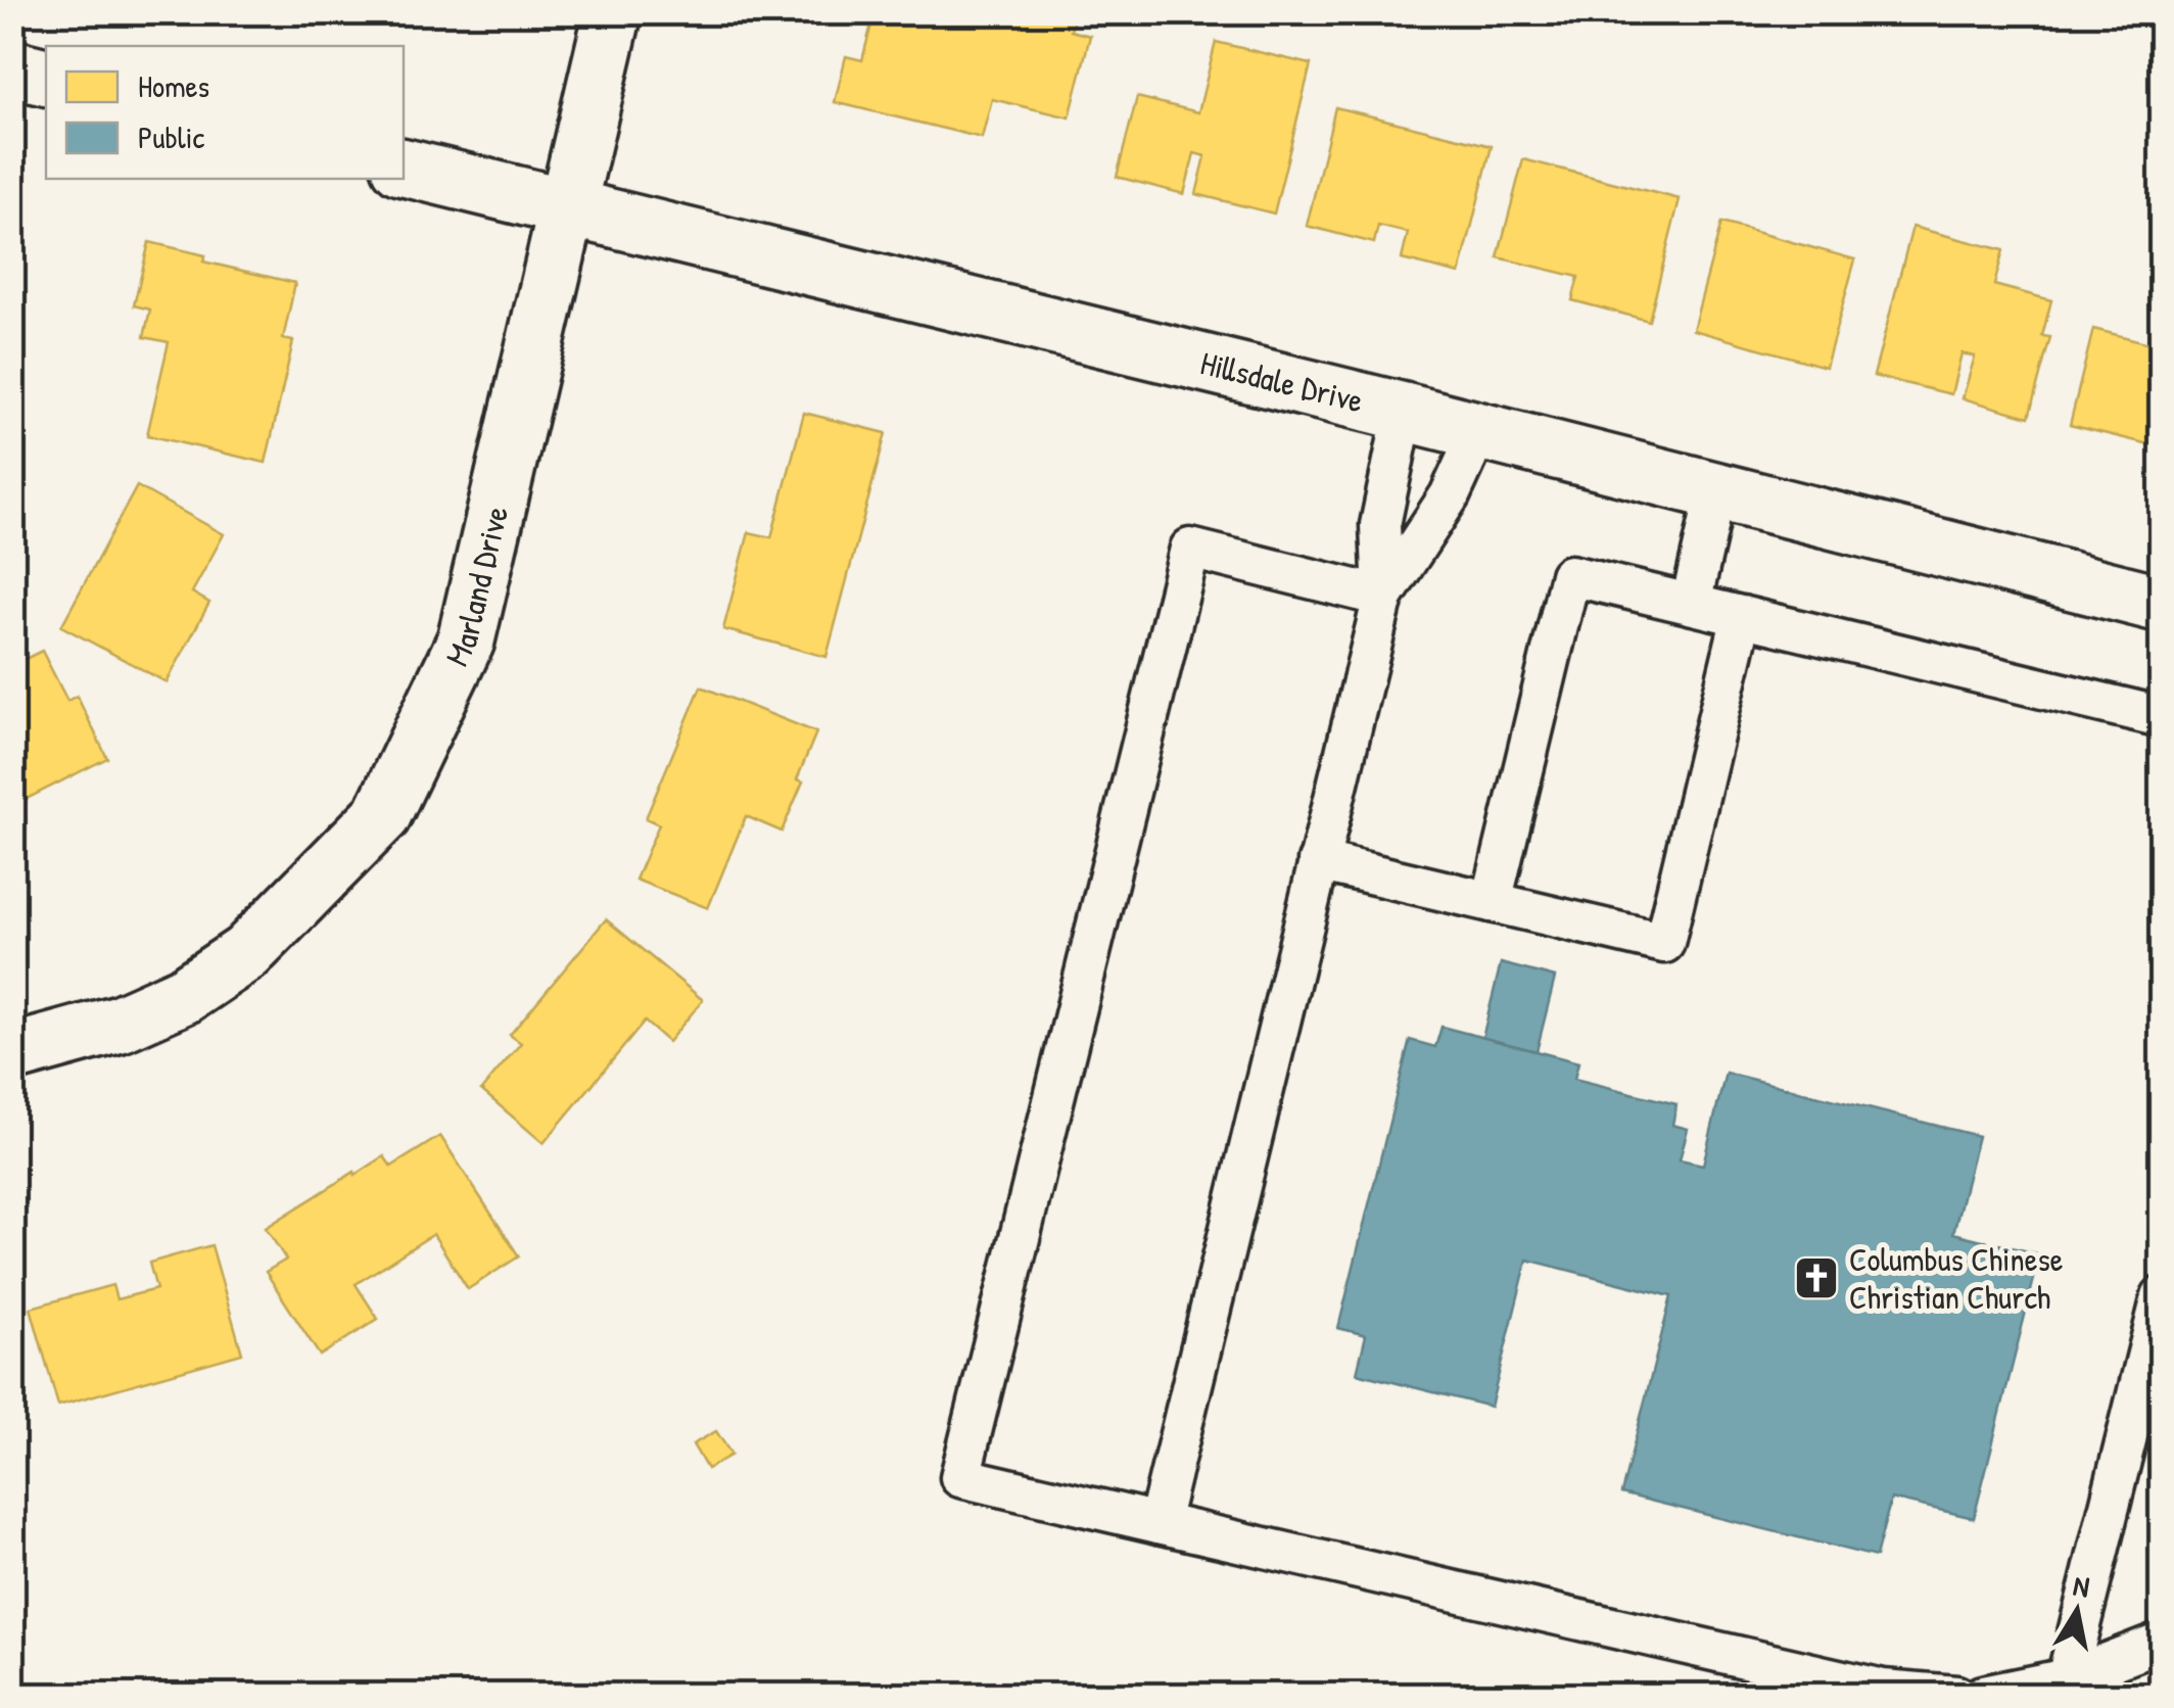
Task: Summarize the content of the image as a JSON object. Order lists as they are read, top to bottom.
{
  "streets": {
    "street": ["Hillsdale Drive", "Marland Drive"]
  },
  "crossings": [
    ["Hillsdale Drive", "Marland Drive"]
  ],
  "places": {
    "church": ["Columbus Chinese Christian Church"]
  },
  "legend": ["Homes", "Public"],
  "north": "top"
}
